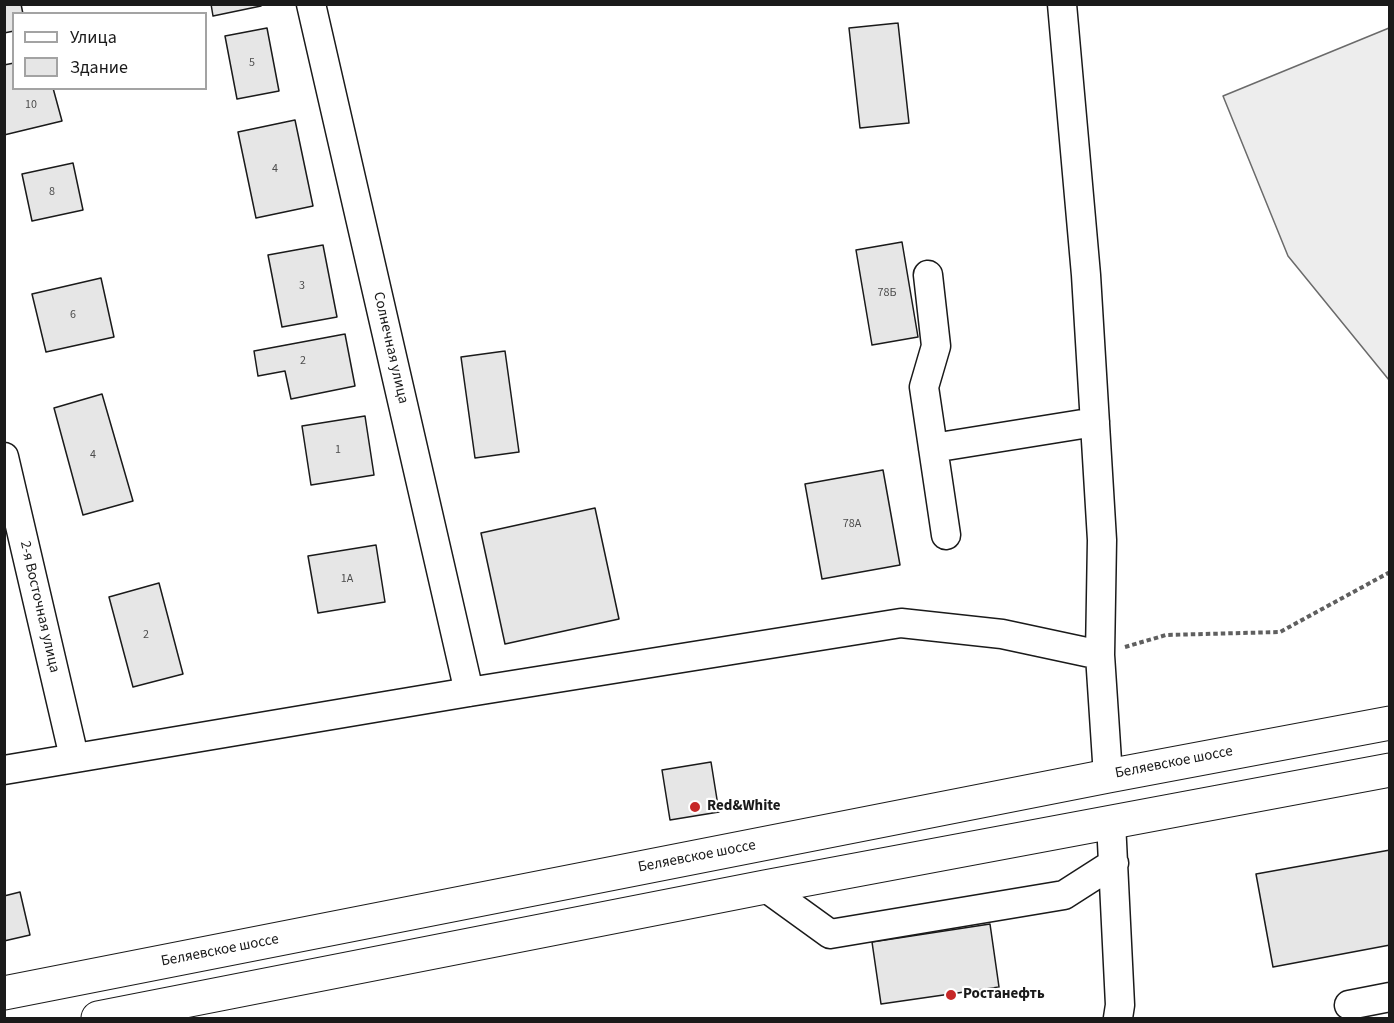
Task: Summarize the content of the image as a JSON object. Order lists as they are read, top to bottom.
{
  "streets": {
    "main road": ["Беляевское шоссе"],
    "street": ["Солнечная улица", "2-я Восточная улица"]
  },
  "places": ["Red&White", "Ростанефть"],
  "house_numbers": [
    "5",
    "10",
    "4",
    "8",
    "3",
    "78Б",
    "6",
    "2",
    "1",
    "4",
    "78А",
    "1А",
    "2"
  ],
  "legend": ["Улица", "Здание"]
}
